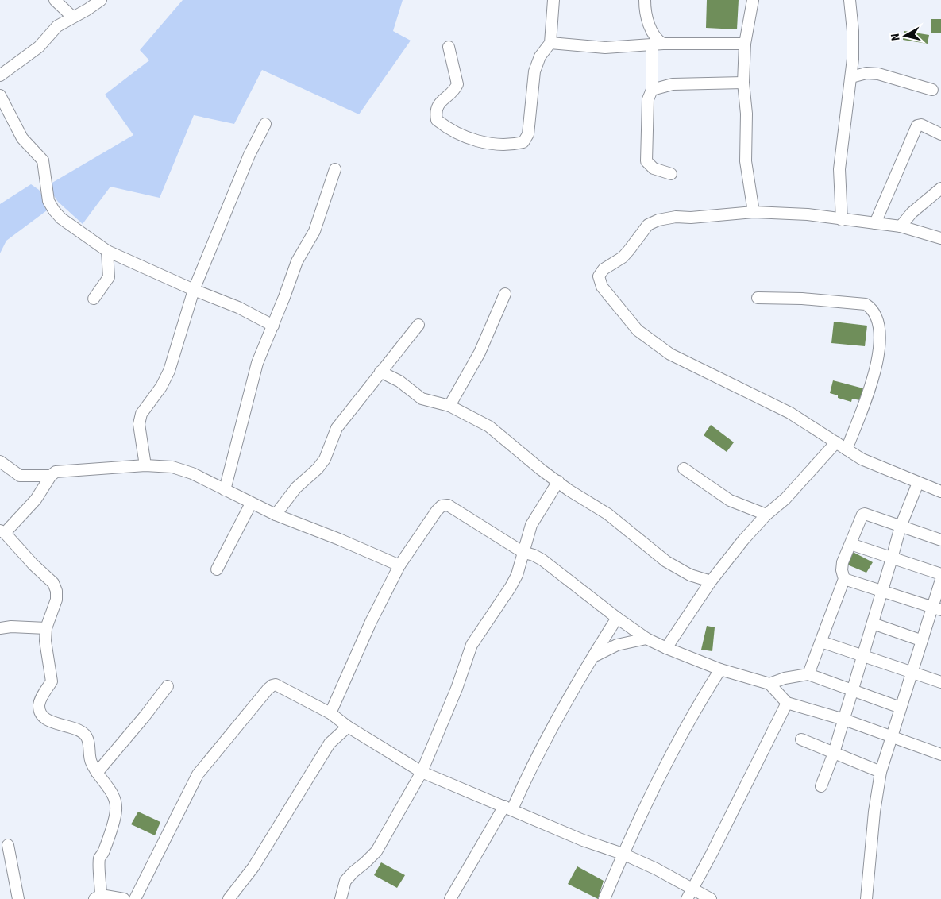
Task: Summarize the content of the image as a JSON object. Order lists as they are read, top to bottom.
{
  "north": "left"
}
